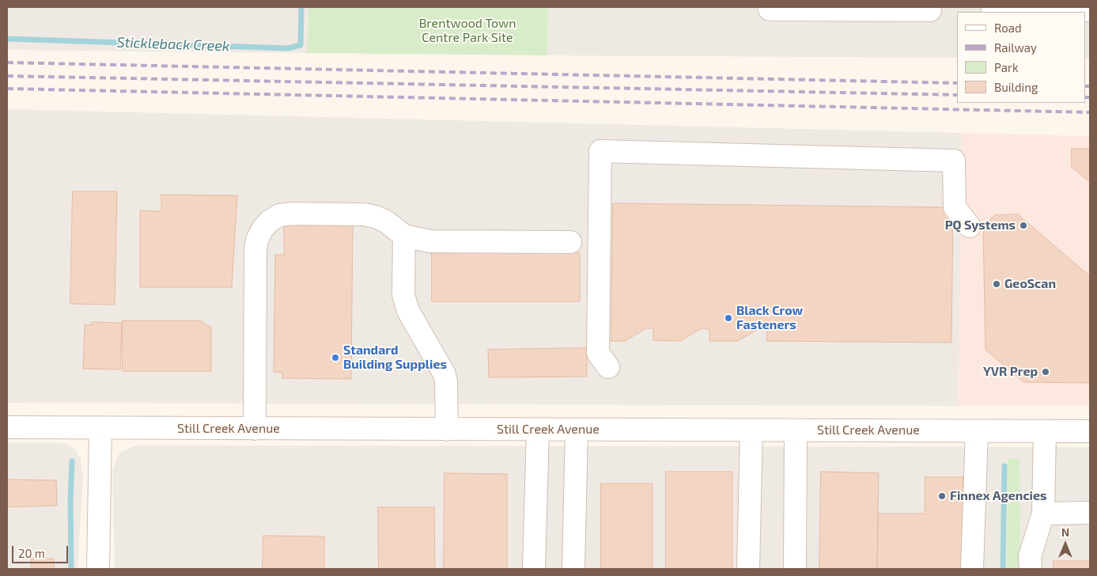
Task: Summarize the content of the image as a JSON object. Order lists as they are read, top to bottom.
{
  "streets": {
    "street": ["Still Creek Avenue"]
  },
  "water": ["Stickleback Creek"],
  "parks": ["Brentwood Town Centre Park Site"],
  "places": [
    "PQ Systems",
    "GeoScan",
    "Black Crow Fasteners",
    "Standard Building Supplies",
    "YVR Prep",
    "Finnex Agencies"
  ],
  "legend": [
    "Road",
    "Railway",
    "Park",
    "Building"
  ],
  "scale_bar": "20 m",
  "north": "top"
}
